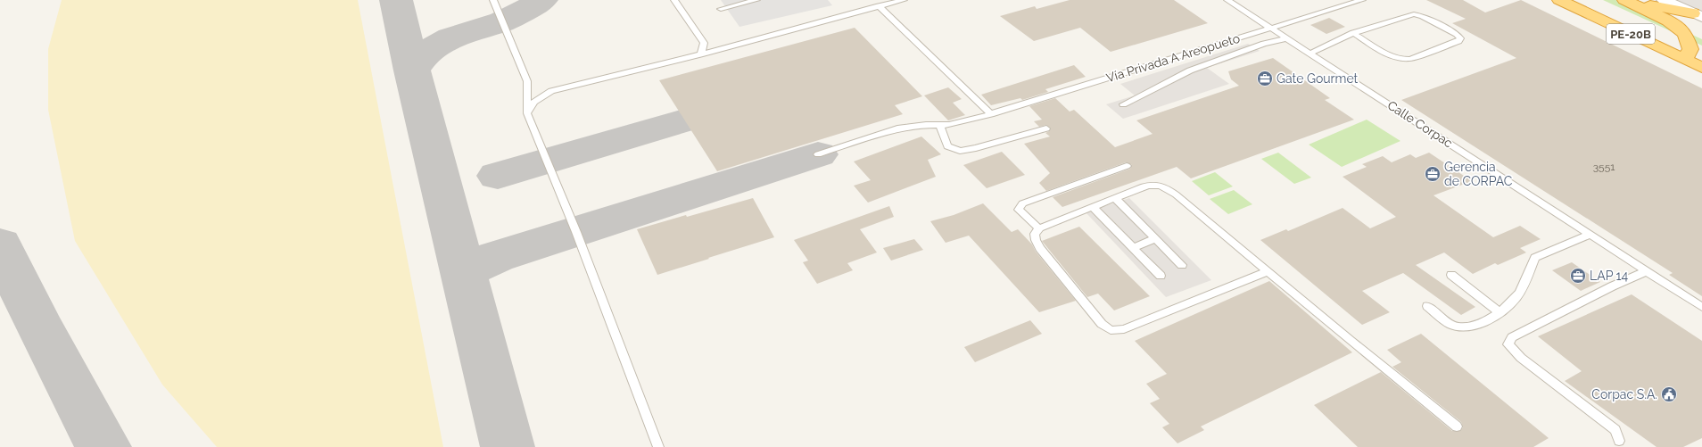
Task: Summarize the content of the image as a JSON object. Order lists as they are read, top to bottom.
{
  "streets": {
    "highway": ["PE-20B"],
    "lane": ["Vía Privada A Areopueto", "Calle Corpac"]
  },
  "crossings": [
    ["Vía Privada A Areopueto", "Calle Corpac"]
  ],
  "places": {
    "office": ["Gate Gourmet", "Gerencia de CORPAC", "LAP 14"],
    "public building": ["Corpac S.A."]
  },
  "house_numbers": ["3551"]
}
